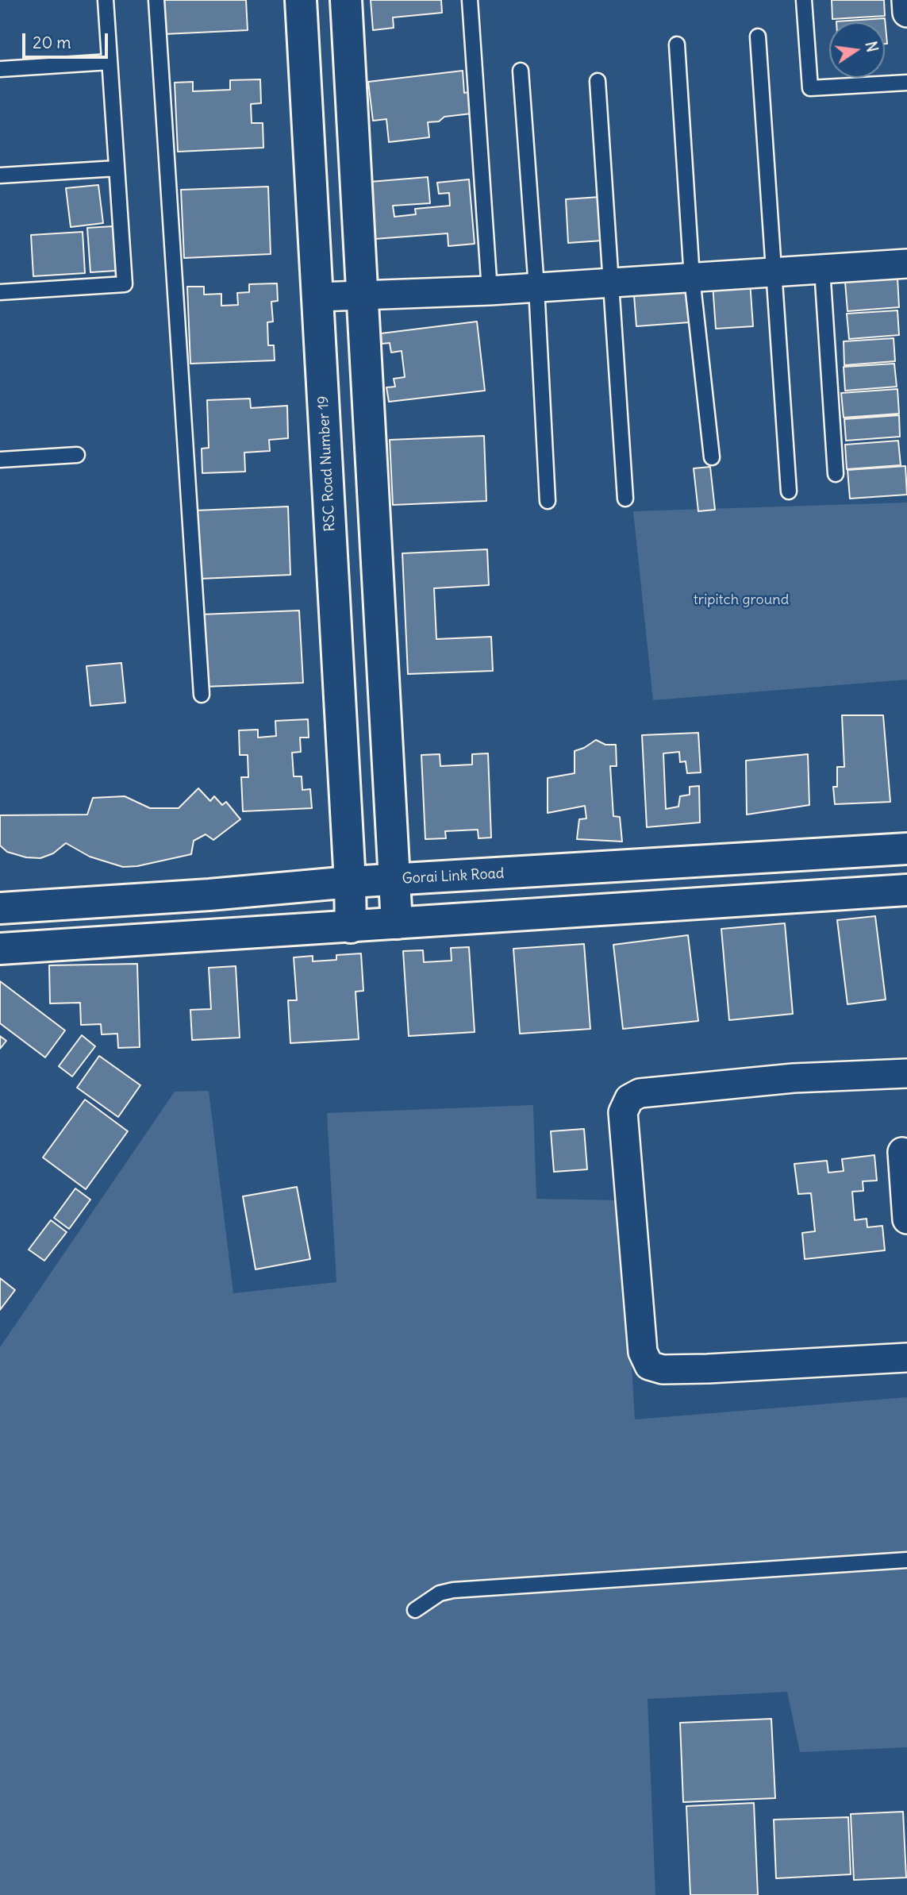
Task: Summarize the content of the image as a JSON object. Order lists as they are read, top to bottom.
{
  "streets": {
    "street": ["RSC Road Number 19", "Gorai Link Road"]
  },
  "crossings": [
    ["RSC Road Number 19", "Gorai Link Road"]
  ],
  "parks": ["tripitch ground"],
  "scale_bar": "20 m",
  "north": "right"
}
